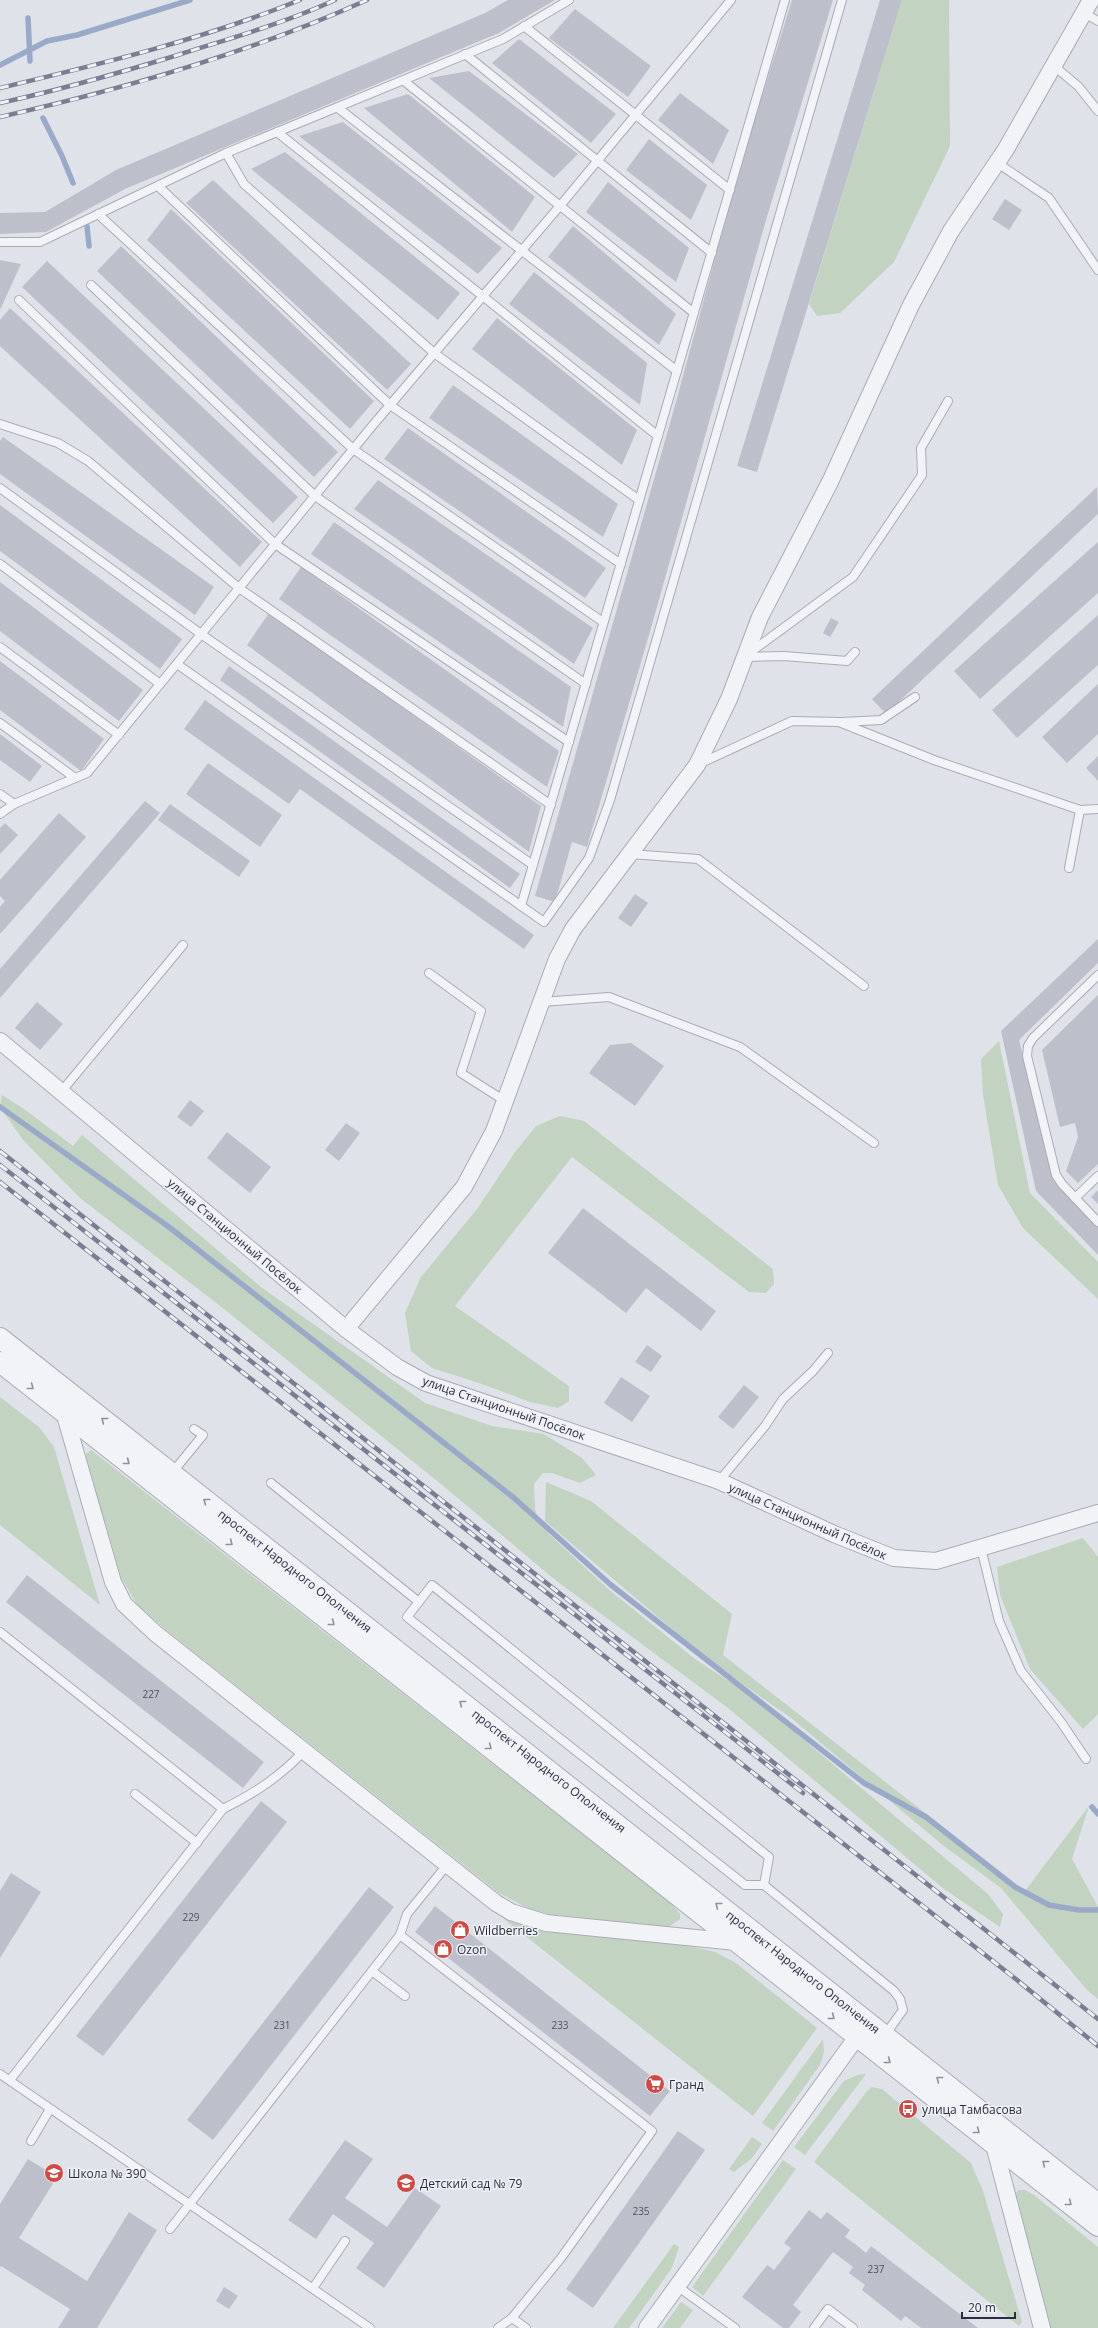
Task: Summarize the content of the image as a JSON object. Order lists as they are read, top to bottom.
{
  "streets": {
    "street": ["улица Станционный Посёлок", "проспект Народного Ополчения"]
  },
  "places": {
    "shop": ["Wildberries", "Ozon"],
    "supermarket": ["Гранд"],
    "bus stop": ["улица Тамбасова"],
    "school or university": ["Школа № 390", "Детский сад № 79"]
  },
  "house_numbers": [
    "227",
    "229",
    "231",
    "233",
    "235",
    "237"
  ],
  "scale_bar": "20 m"
}
